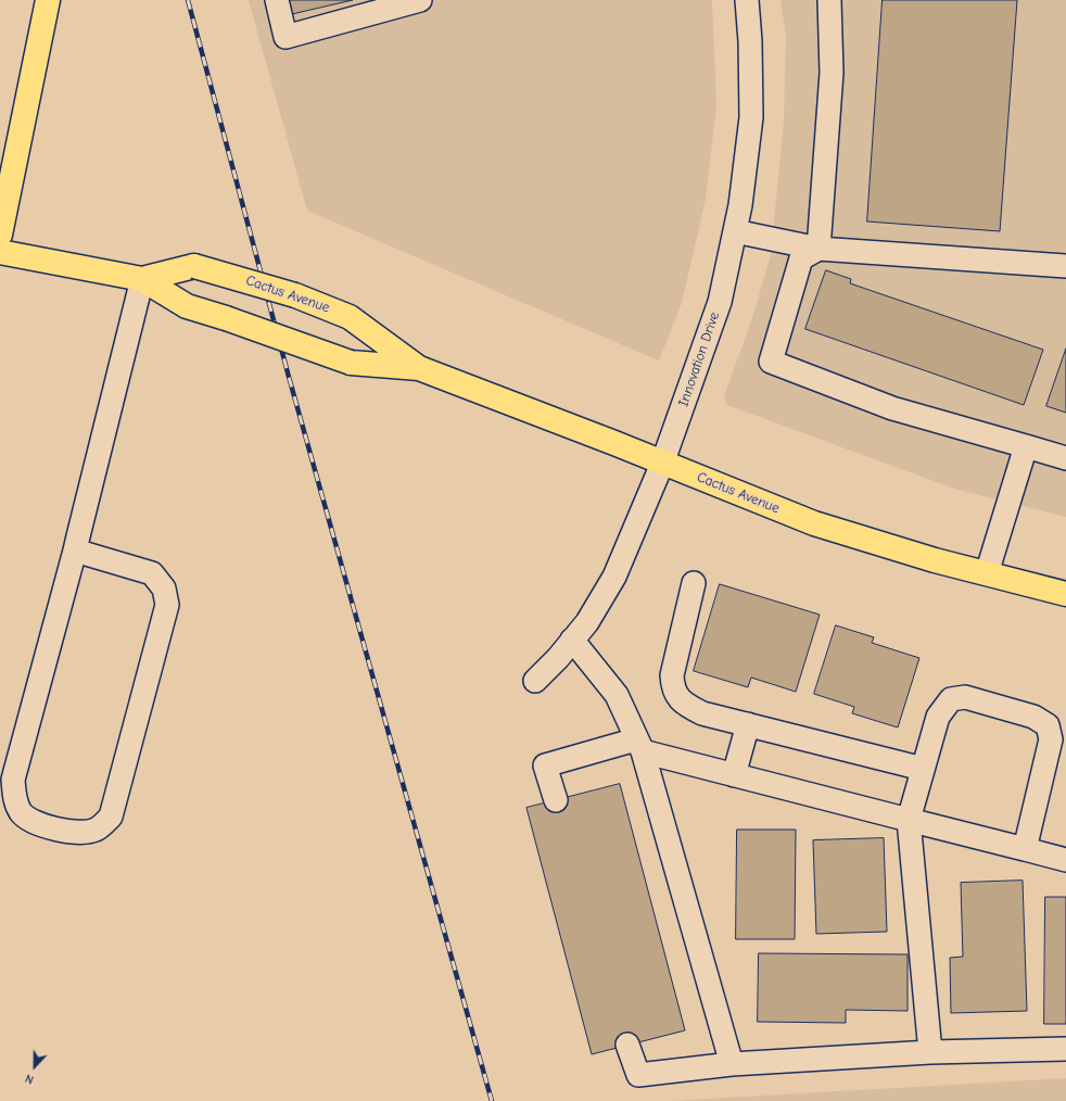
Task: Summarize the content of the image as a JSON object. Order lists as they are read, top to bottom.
{
  "streets": {
    "main road": ["Cactus Avenue"],
    "street": ["Innovation Drive"]
  },
  "crossings": [
    ["Cactus Avenue", "Innovation Drive"]
  ],
  "north": "bottom"
}
